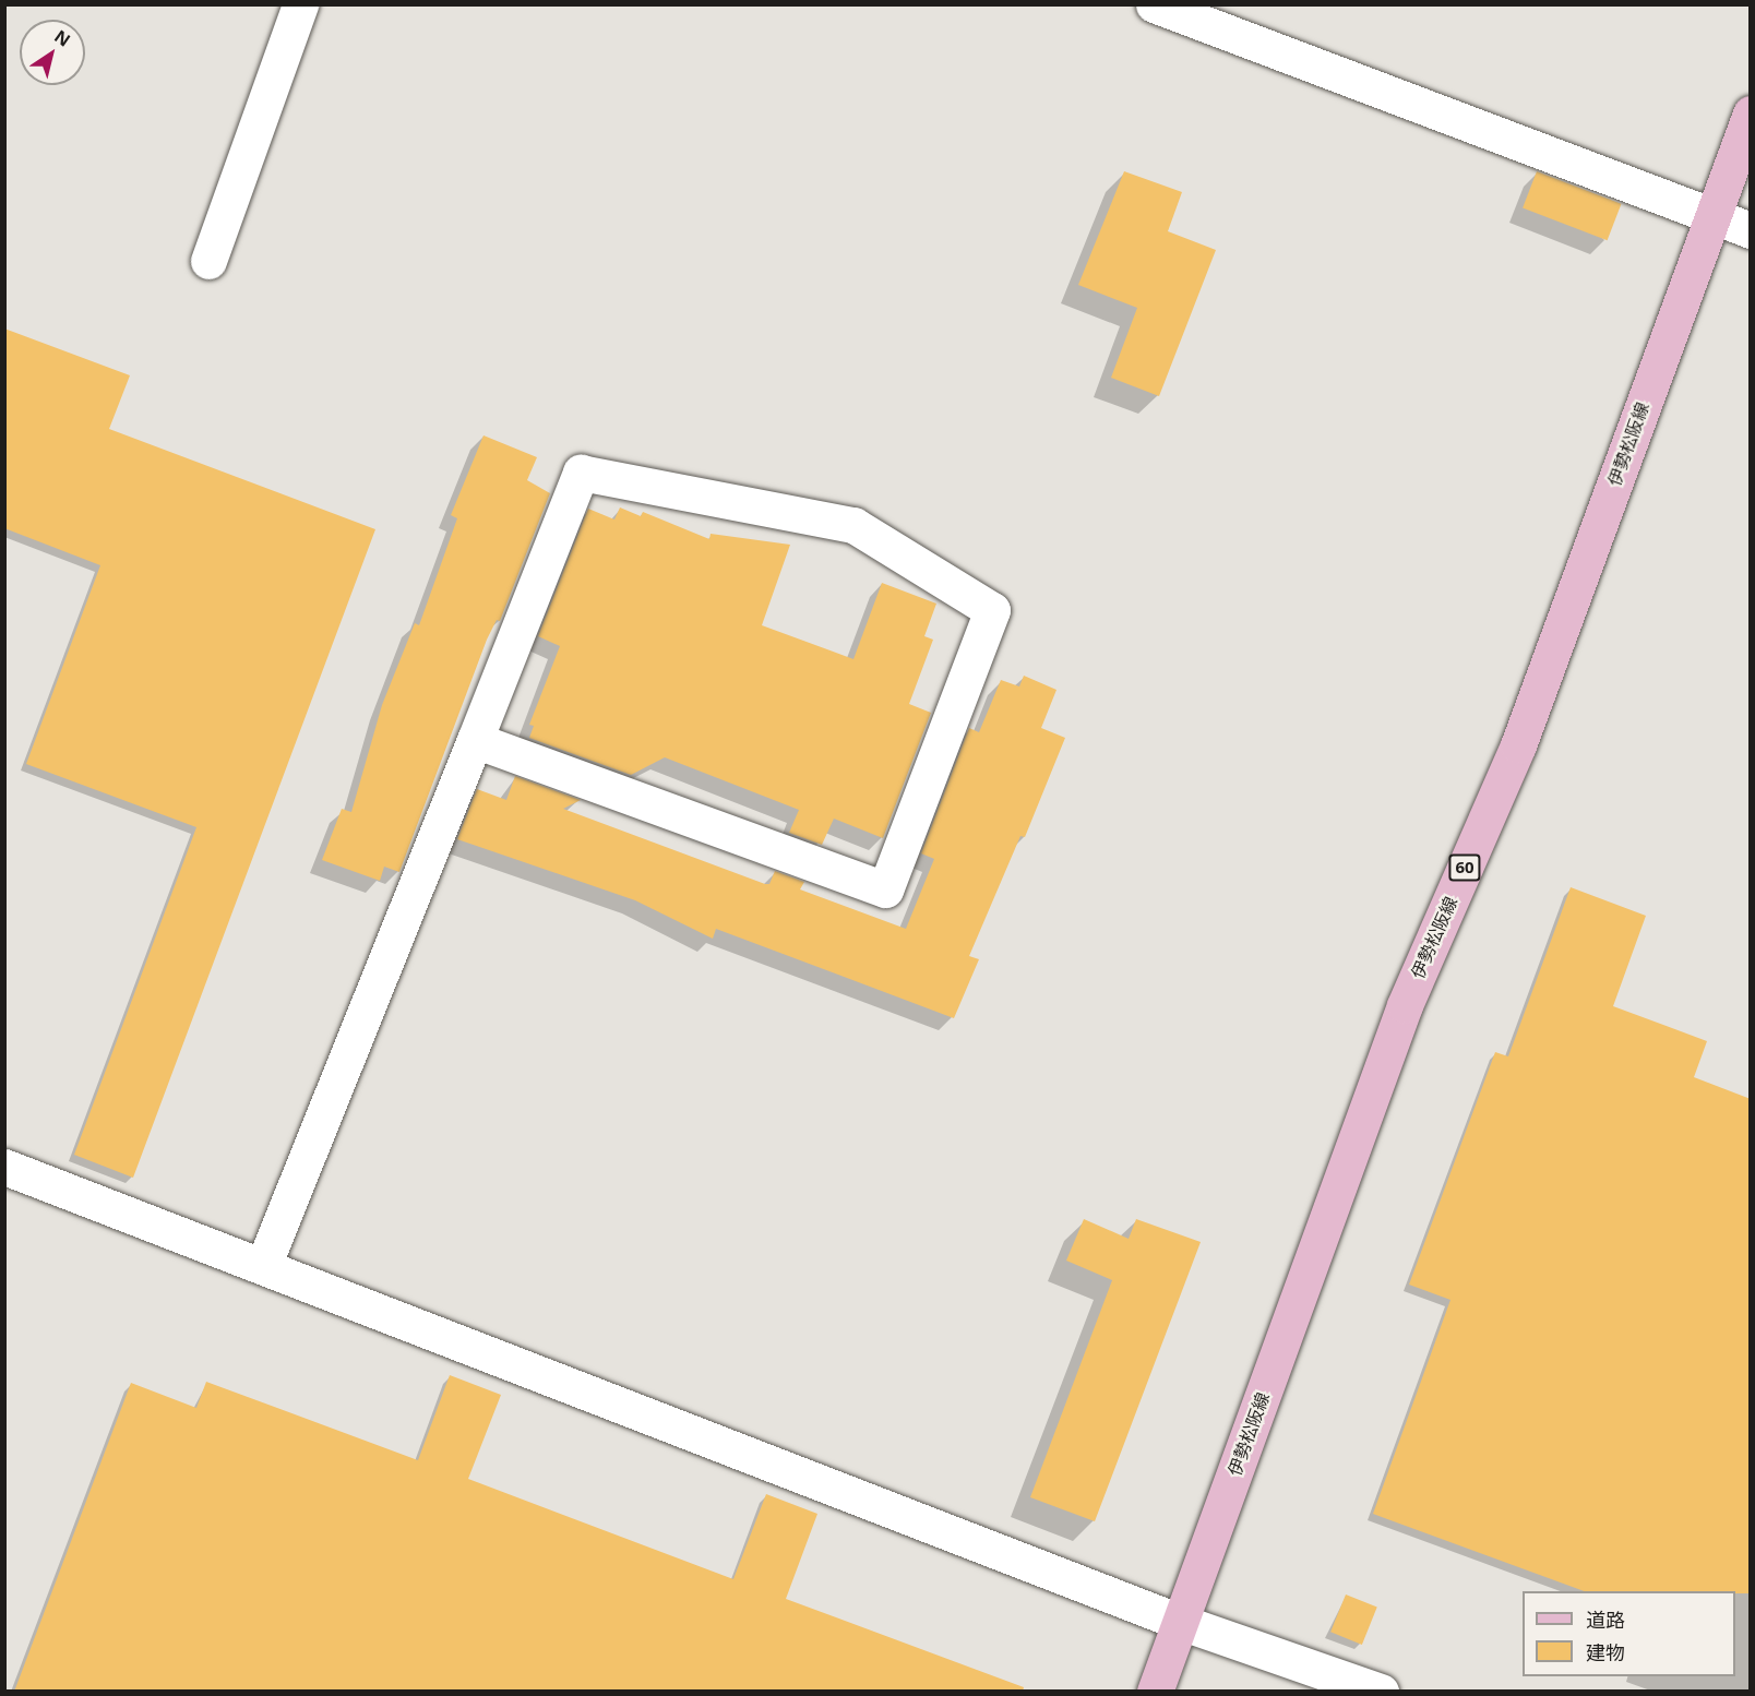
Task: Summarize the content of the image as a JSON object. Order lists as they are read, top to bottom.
{
  "streets": {
    "main road": ["伊勢松阪線", "60"]
  },
  "legend": ["道路", "建物"],
  "north": "top right"
}
